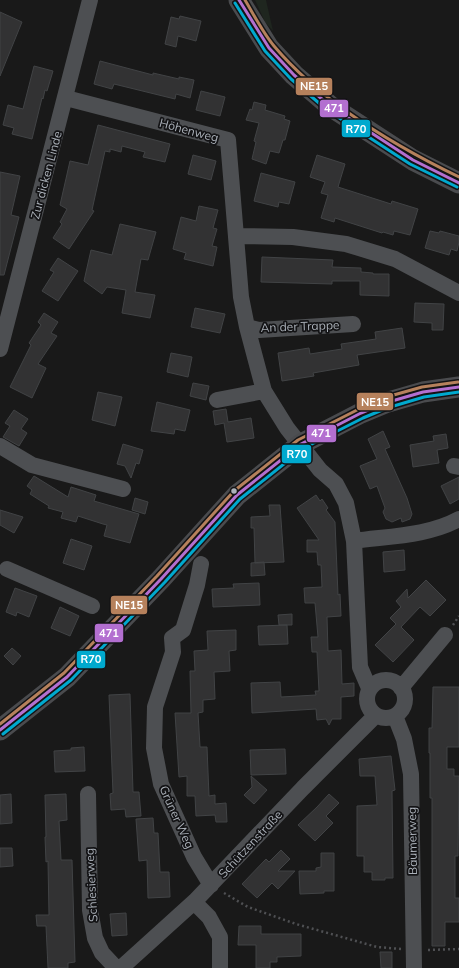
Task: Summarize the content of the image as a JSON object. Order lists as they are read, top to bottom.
{
  "streets": {
    "street": [
      "Höhenweg",
      "Zur dicken Linde",
      "An der Trappe",
      "Grüner Weg",
      "Bäumerweg",
      "Schützenstraße",
      "Schlesierweg"
    ]
  },
  "crossings": [
    ["Höhenweg", "Zur dicken Linde"],
    ["Höhenweg", "An der Trappe"],
    ["Grüner Weg", "Schützenstraße"],
    ["Bäumerweg", "Schützenstraße"]
  ],
  "lines": ["transit line 471", "transit line NE15", "transit line R70"]
}
